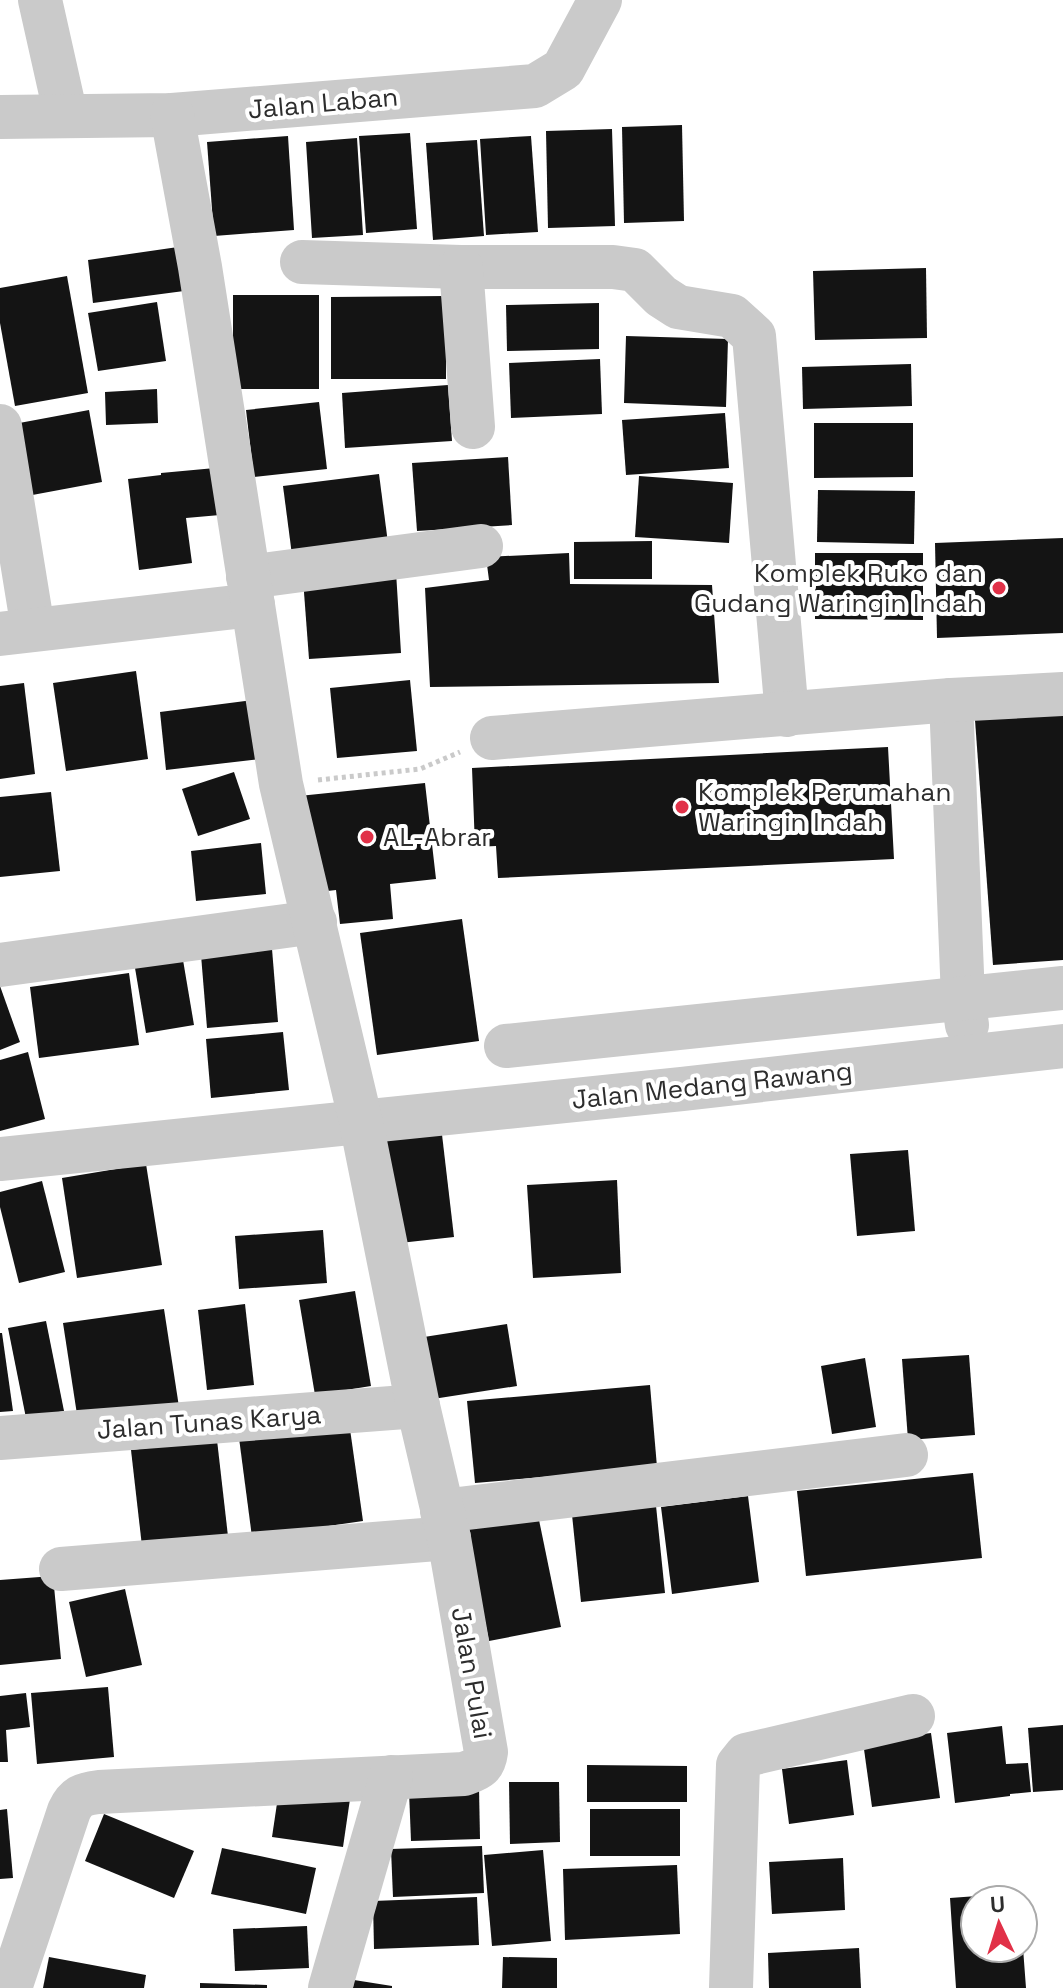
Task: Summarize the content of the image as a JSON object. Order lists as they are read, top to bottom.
{
  "streets": {
    "street": [
      "Jalan Laban",
      "Jalan Medang Rawang",
      "Jalan Tunas Karya",
      "Jalan Pulai"
    ]
  },
  "crossings": [
    ["Jalan Laban", "Jalan Pulai"],
    ["Jalan Medang Rawang", "Jalan Pulai"],
    ["Jalan Tunas Karya", "Jalan Pulai"]
  ],
  "places": ["Komplek Ruko dan Gudang Waringin Indah", "Komplek Perumahan Waringin Indah", "AL-Abrar"],
  "north": "top"
}
